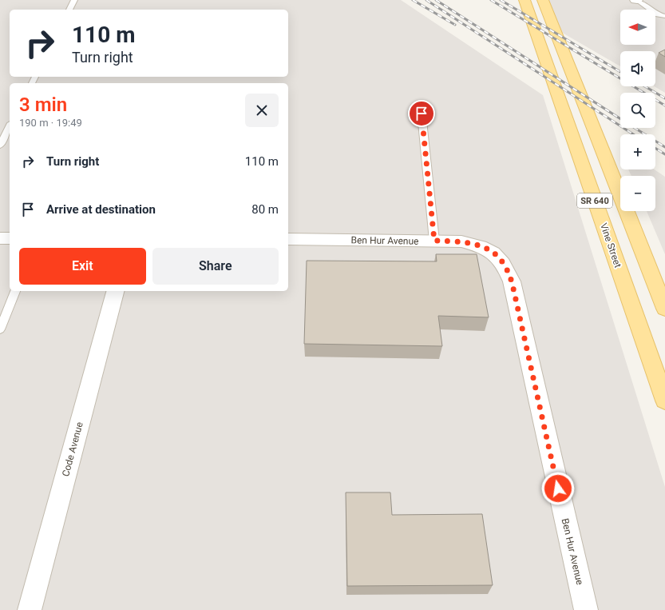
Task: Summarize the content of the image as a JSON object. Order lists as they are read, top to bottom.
{
  "streets": {
    "main road": ["SR 640", "Vine Street"],
    "street": ["Ben Hur Avenue", "Code Avenue"]
  },
  "north": "left",
  "page": {
    "map_buttons": ["+", "−"],
    "turn": ["110 m", "Turn right"],
    "heading": ["3 min", "190 m · 19:49"],
    "list": [
      {
        "name": "Turn right",
        "value": "110 m"
      },
      {
        "name": "Arrive at destination",
        "value": "80 m"
      }
    ],
    "buttons": ["Exit", "Share"]
  }
}
